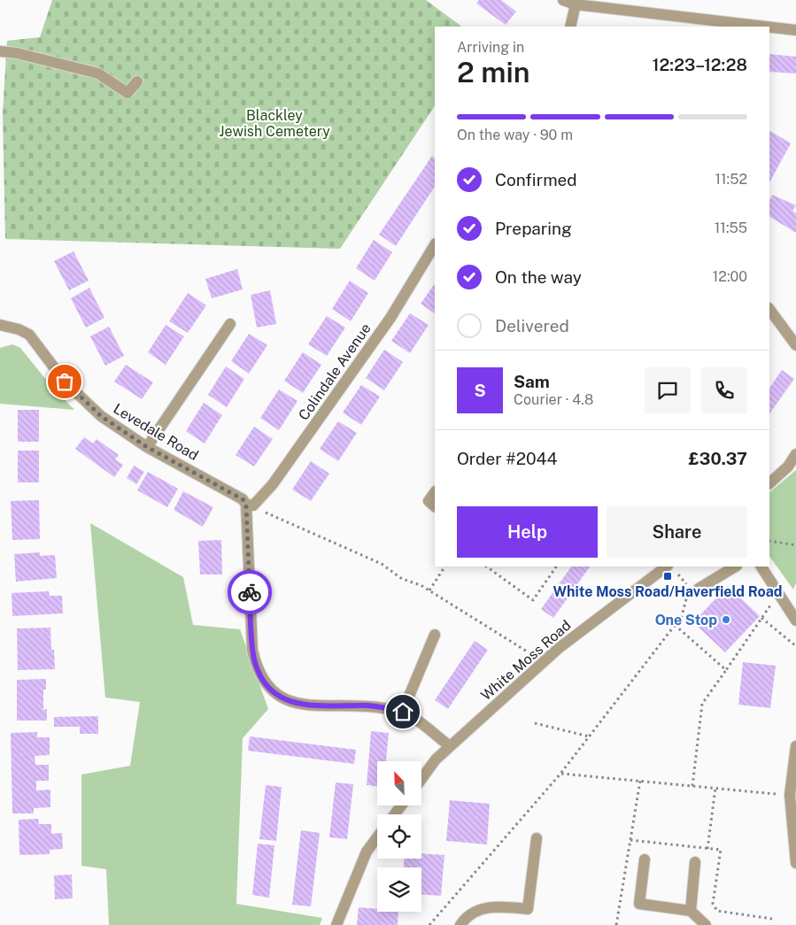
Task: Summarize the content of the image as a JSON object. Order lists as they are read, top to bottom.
{
  "streets": {
    "street": ["Colindale Avenue", "Levedale Road", "White Moss Road"]
  },
  "parks": ["Blackley Jewish Cemetery"],
  "places": {
    "transit": ["White Moss Road/Haverfield Road"],
    "other": ["One Stop"]
  },
  "north": "top left",
  "page": {
    "heading": ["2 min", "Arriving in", "12:23–12:28"],
    "panel": [
      "Sam",
      "Courier · 4.8",
      "Order #2044",
      "£30.37"
    ],
    "bar": "On the way · 90 m",
    "list": [
      ["Confirmed", "11:52"],
      ["Preparing", "11:55"],
      ["On the way", "12:00"],
      "Delivered"
    ],
    "round": "S",
    "buttons": ["Help", "Share"]
  }
}
